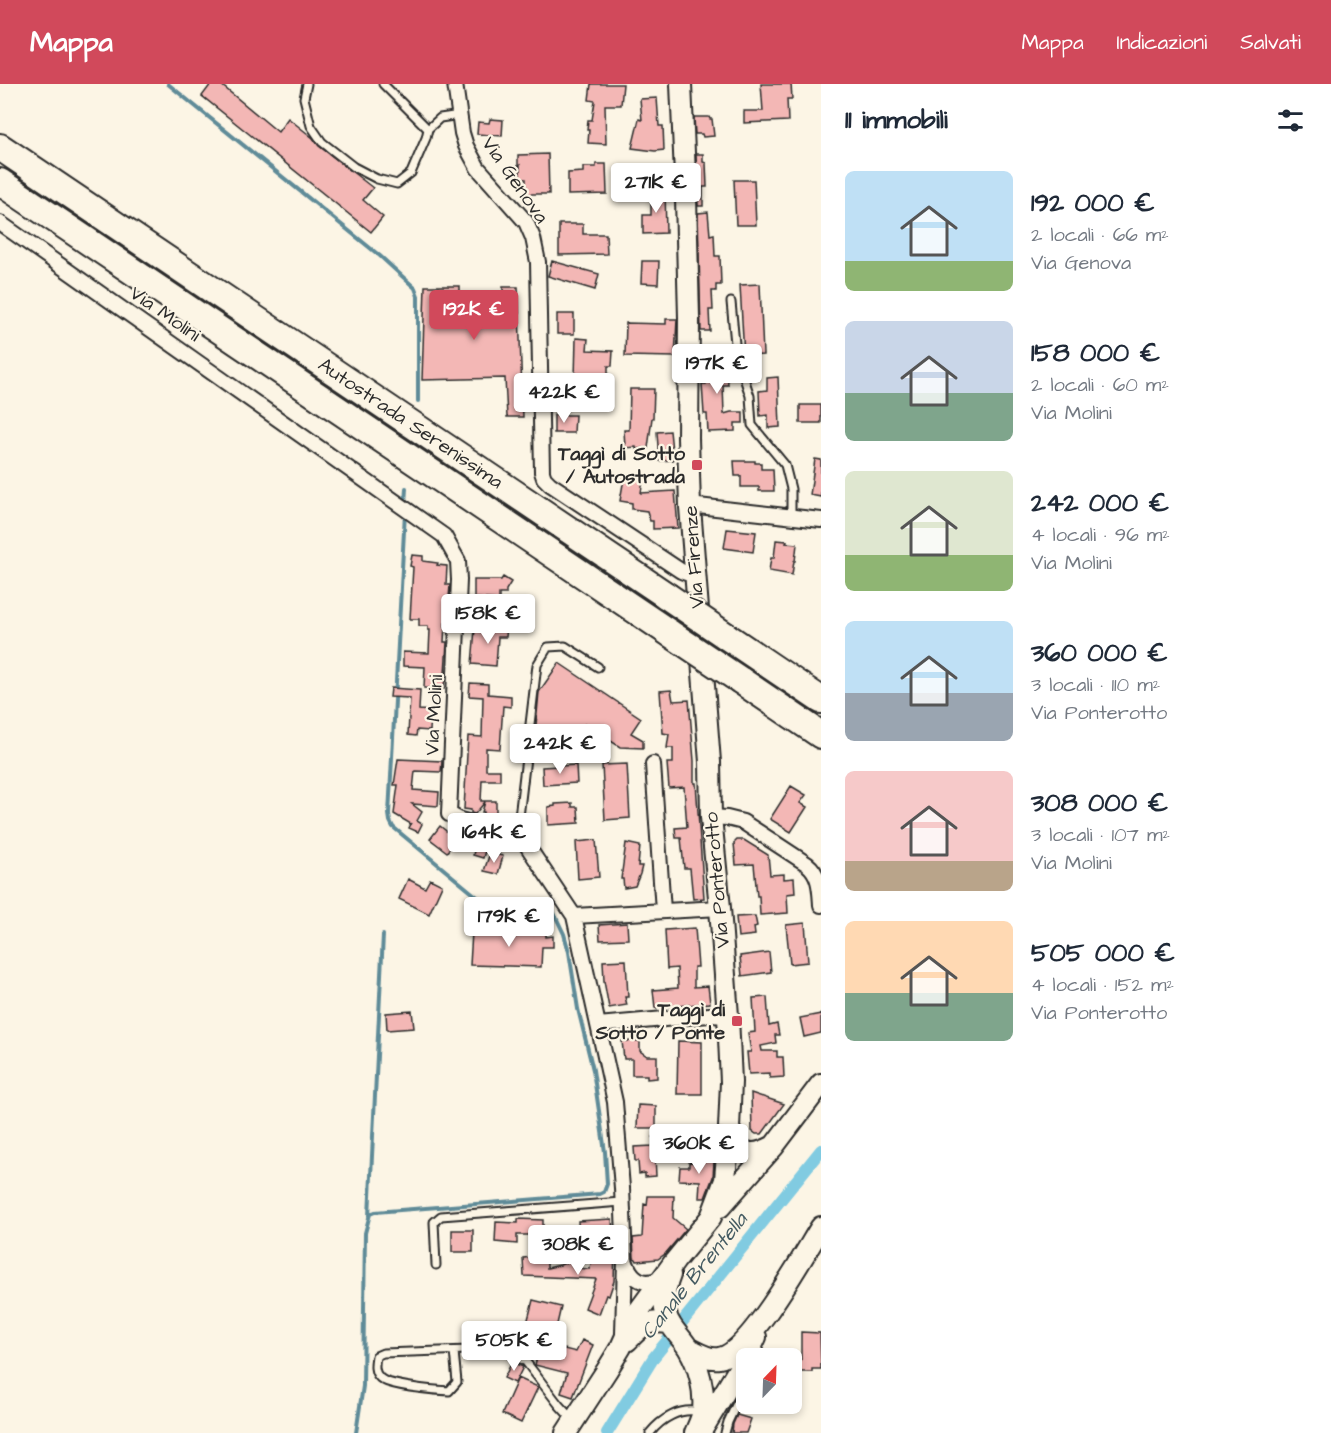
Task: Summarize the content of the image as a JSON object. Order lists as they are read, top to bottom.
{
  "streets": {
    "highway": ["Autostrada Serenissima"],
    "main road": ["Via Firenze", "Via Ponterotto"],
    "street": ["Via Genova", "Via Molini"]
  },
  "crossings": [
    ["Via Genova", "Via Firenze"],
    ["Via Firenze", "Via Ponterotto"]
  ],
  "water": ["Canale Brentella"],
  "places": {
    "transit": ["Taggì di Sotto / Autostrada", "Taggì di Sotto / Ponte"]
  },
  "north": "top right",
  "page": {
    "header": "Mappa",
    "nav": ["Mappa", "Indicazioni", "Salvati"],
    "heading": "11 immobili",
    "list": [
      {
        "name": "192 000 €",
        "note": "2 locali · 66 m² · Via Genova"
      },
      {
        "name": "158 000 €",
        "note": "2 locali · 60 m² · Via Molini"
      },
      {
        "name": "242 000 €",
        "note": "4 locali · 96 m² · Via Molini"
      },
      {
        "name": "360 000 €",
        "note": "3 locali · 110 m² · Via Ponterotto"
      },
      {
        "name": "308 000 €",
        "note": "3 locali · 107 m² · Via Molini"
      },
      {
        "name": "505 000 €",
        "note": "4 locali · 152 m² · Via Ponterotto"
      }
    ],
    "price": [
      "271K €",
      "192K €",
      "197K €",
      "422K €",
      "158K €",
      "242K €",
      "164K €",
      "179K €",
      "360K €",
      "308K €",
      "505K €"
    ]
  }
}
